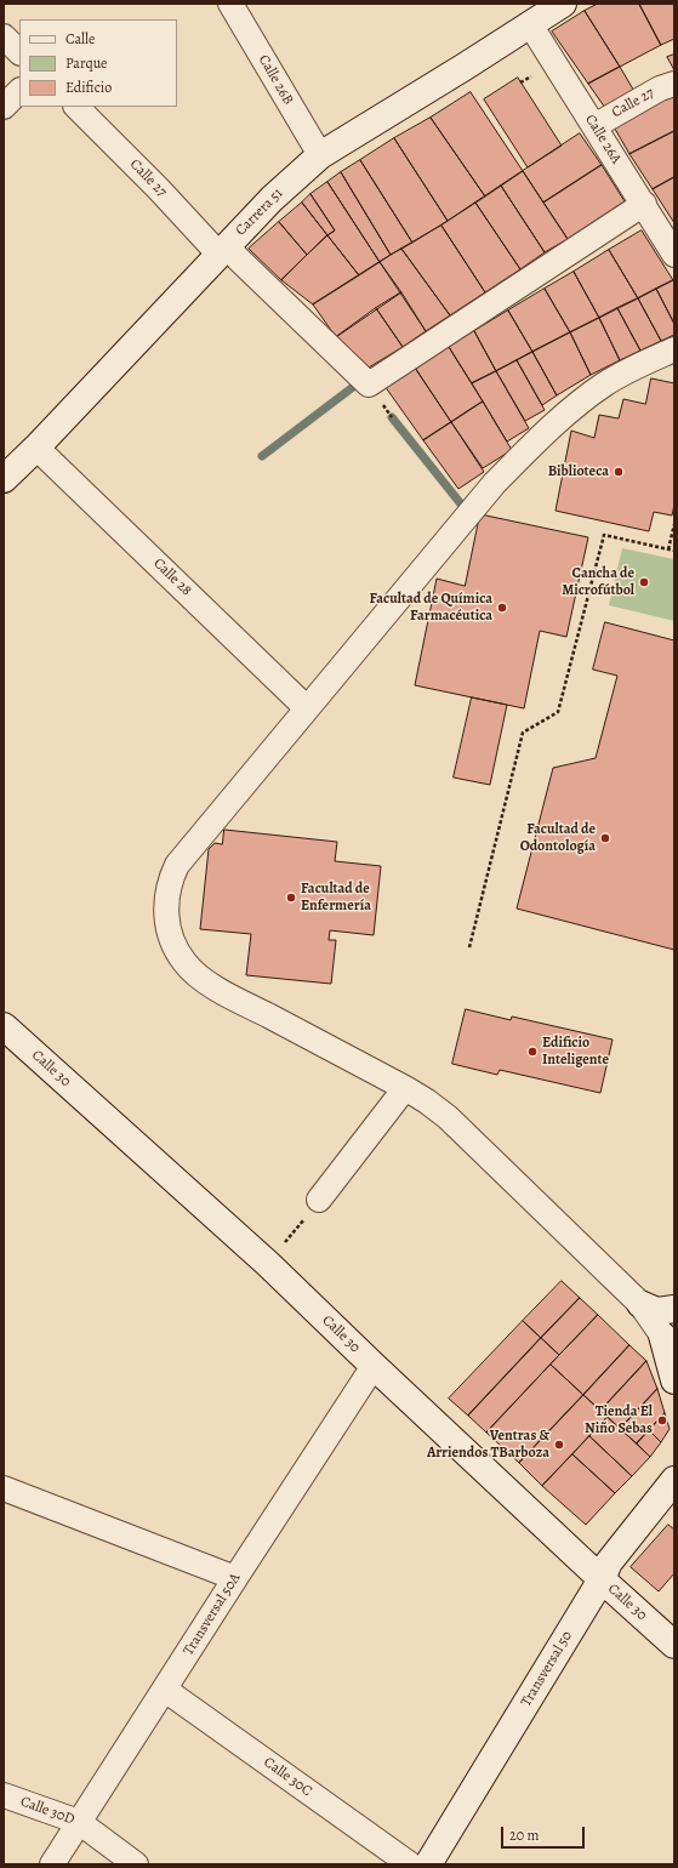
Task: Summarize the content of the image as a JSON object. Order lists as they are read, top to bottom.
{
  "streets": {
    "street": [
      "Calle 26B",
      "Calle 27",
      "Calle 26A",
      "Carrera 51",
      "Calle 28",
      "Calle 30",
      "Transversal 50A",
      "Transversal 50",
      "Calle 30C",
      "Calle 30D"
    ]
  },
  "crossings": [
    ["Calle 26B", "Carrera 51"],
    ["Calle 27", "Calle 26A"],
    ["Calle 27", "Carrera 51"],
    ["Calle 26A", "Carrera 51"],
    ["Carrera 51", "Calle 28"],
    ["Calle 30", "Transversal 50A"],
    ["Calle 30", "Transversal 50"],
    ["Transversal 50A", "Calle 30C"],
    ["Transversal 50A", "Calle 30D"]
  ],
  "places": [
    "Biblioteca",
    "Cancha de Microfútbol",
    "Facultad de Química Farmacéutica",
    "Facultad de Odontología",
    "Facultad de Enfermería",
    "Edificio Inteligente",
    "Tienda El Niño Sebas",
    "Ventras & Arriendos TBarboza"
  ],
  "legend": ["Calle", "Parque", "Edificio"],
  "scale_bar": "20 m"
}
